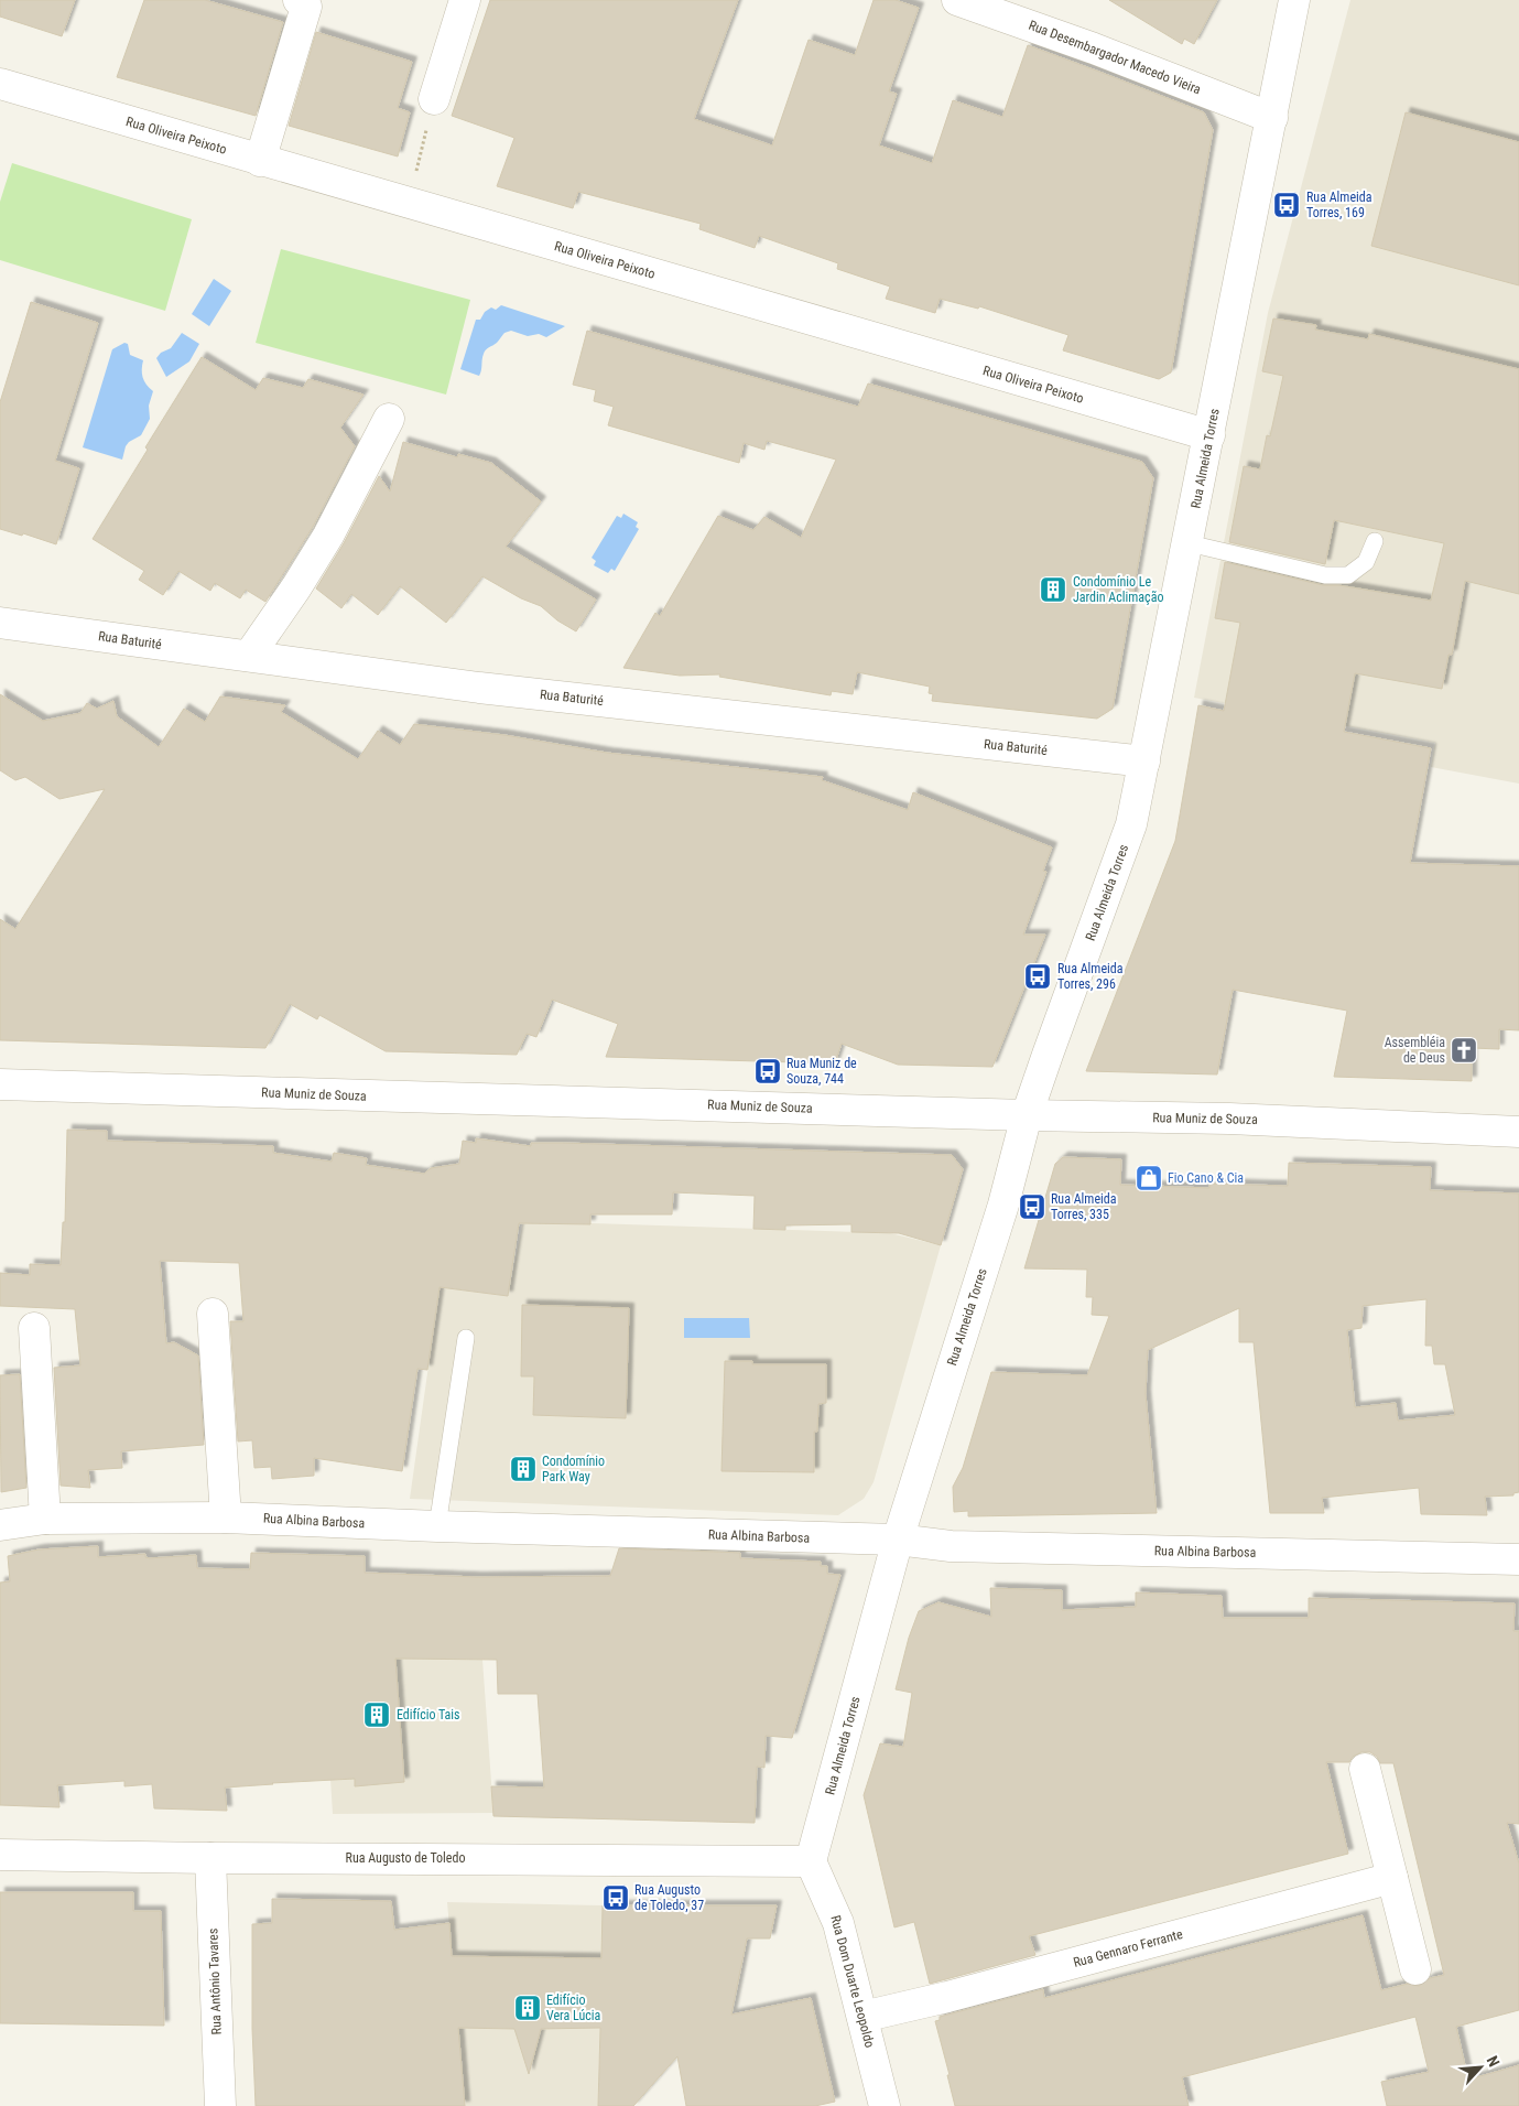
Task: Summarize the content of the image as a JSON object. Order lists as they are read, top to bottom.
{
  "streets": {
    "street": [
      "Rua Desembargador Macedo Vieira",
      "Rua Oliveira Peixoto",
      "Rua Almeida Torres",
      "Rua Baturité",
      "Rua Muniz de Souza",
      "Rua Albina Barbosa",
      "Rua Augusto de Toledo",
      "Rua Gennaro Ferrante",
      "Rua Antônio Tavares",
      "Rua Dom Duarte Leopoldo"
    ]
  },
  "crossings": [
    ["Rua Desembargador Macedo Vieira", "Rua Almeida Torres"],
    ["Rua Oliveira Peixoto", "Rua Almeida Torres"],
    ["Rua Almeida Torres", "Rua Baturité"],
    ["Rua Almeida Torres", "Rua Muniz de Souza"],
    ["Rua Almeida Torres", "Rua Albina Barbosa"],
    ["Rua Almeida Torres", "Rua Augusto de Toledo"],
    ["Rua Almeida Torres", "Rua Dom Duarte Leopoldo"],
    ["Rua Augusto de Toledo", "Rua Antônio Tavares"],
    ["Rua Augusto de Toledo", "Rua Dom Duarte Leopoldo"],
    ["Rua Gennaro Ferrante", "Rua Dom Duarte Leopoldo"]
  ],
  "places": {
    "bus stop": [
      "Rua Almeida Torres, 169",
      "Rua Almeida Torres, 296",
      "Rua Muniz de Souza, 744",
      "Rua Almeida Torres, 335",
      "Rua Augusto de Toledo, 37"
    ],
    "building": [
      "Condomínio Le Jardin Aclimação",
      "Condomínio Park Way",
      "Edifício Tais",
      "Edifício Vera Lúcia"
    ],
    "church": ["Assembléia de Deus"],
    "shop": ["Fio Cano & Cia"]
  },
  "north": "top right"
}
